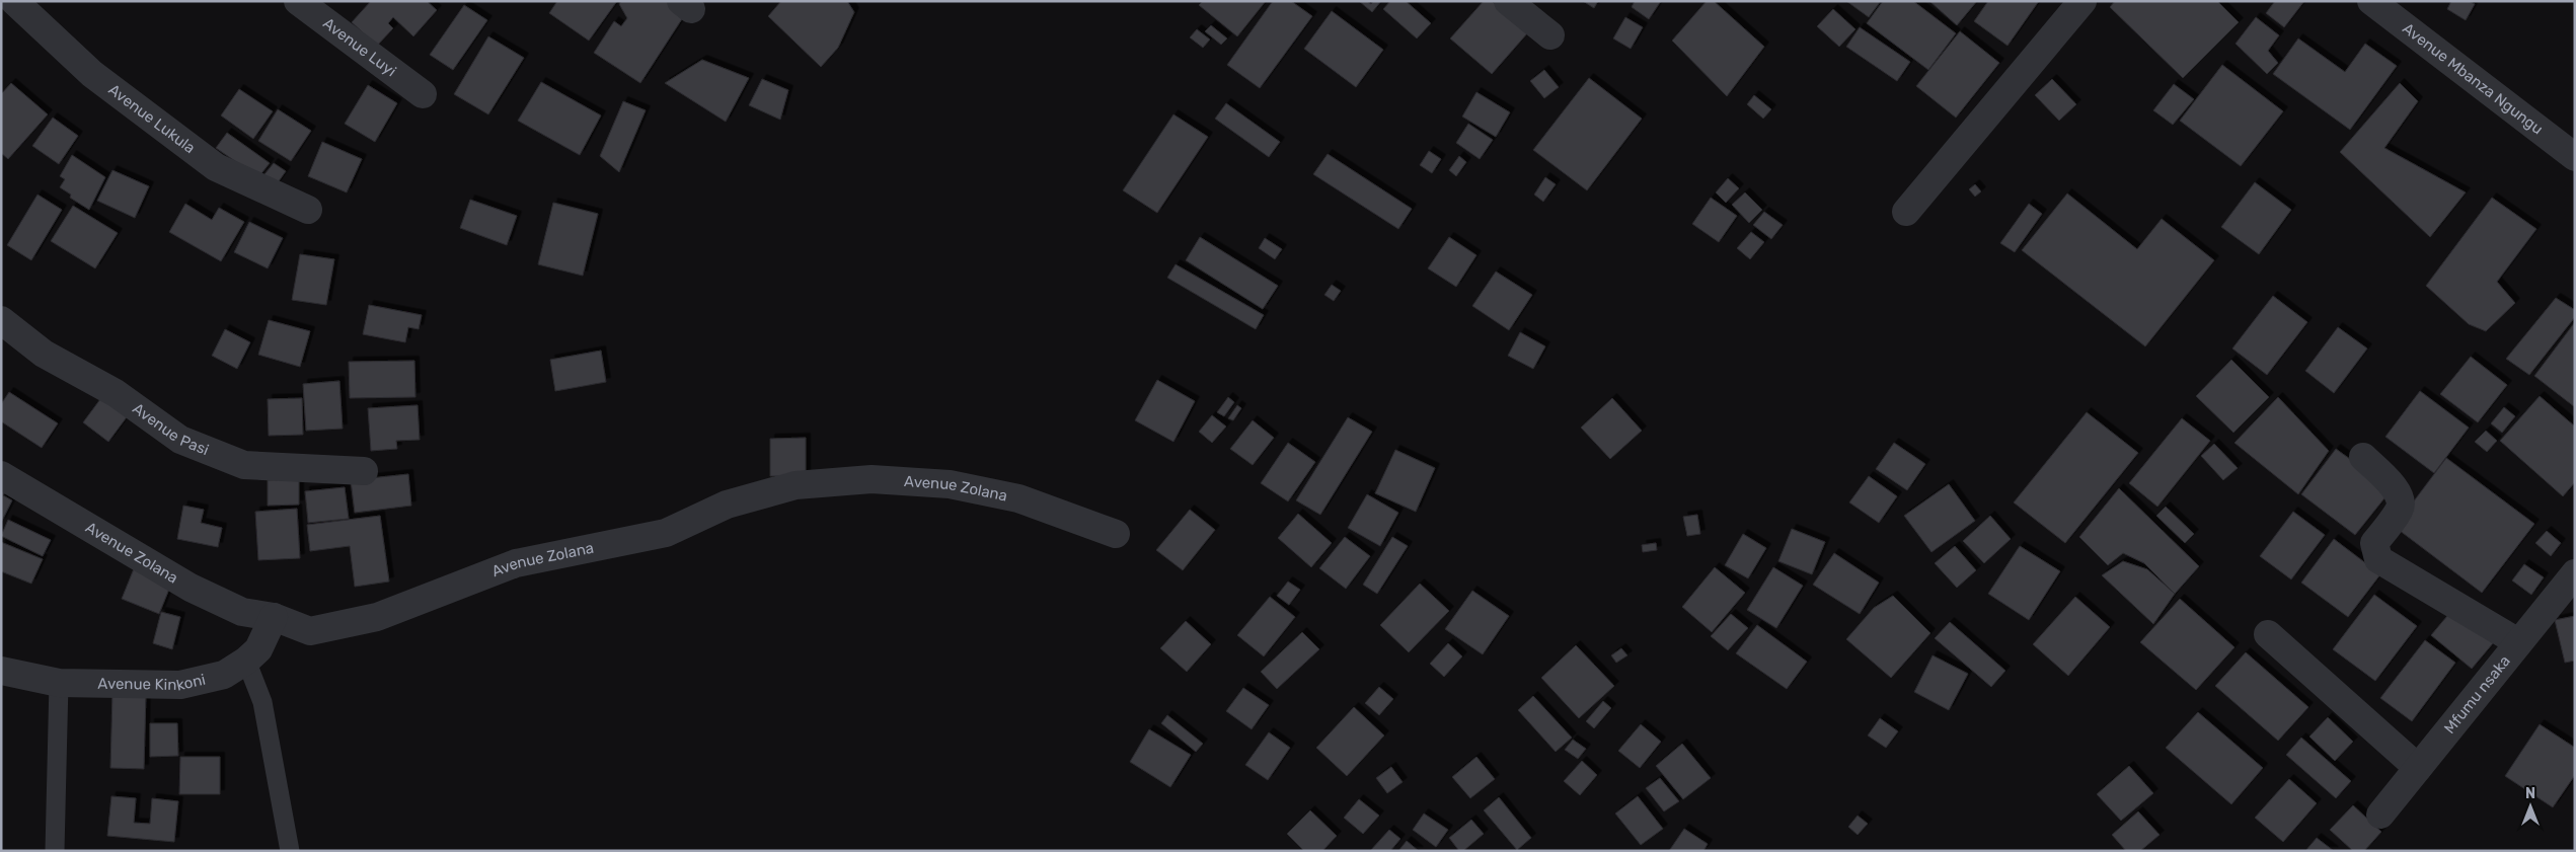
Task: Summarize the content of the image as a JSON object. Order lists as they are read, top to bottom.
{
  "streets": {
    "street": [
      "Avenue Luyi",
      "Avenue Mbanza Ngungu",
      "Avenue Lukula",
      "Avenue Pasi",
      "Avenue Zolana",
      "Avenue Kinkoni",
      "Mfumu nsaka"
    ]
  },
  "crossings": [
    ["Avenue Zolana", "Avenue Kinkoni"]
  ],
  "north": "top"
}
